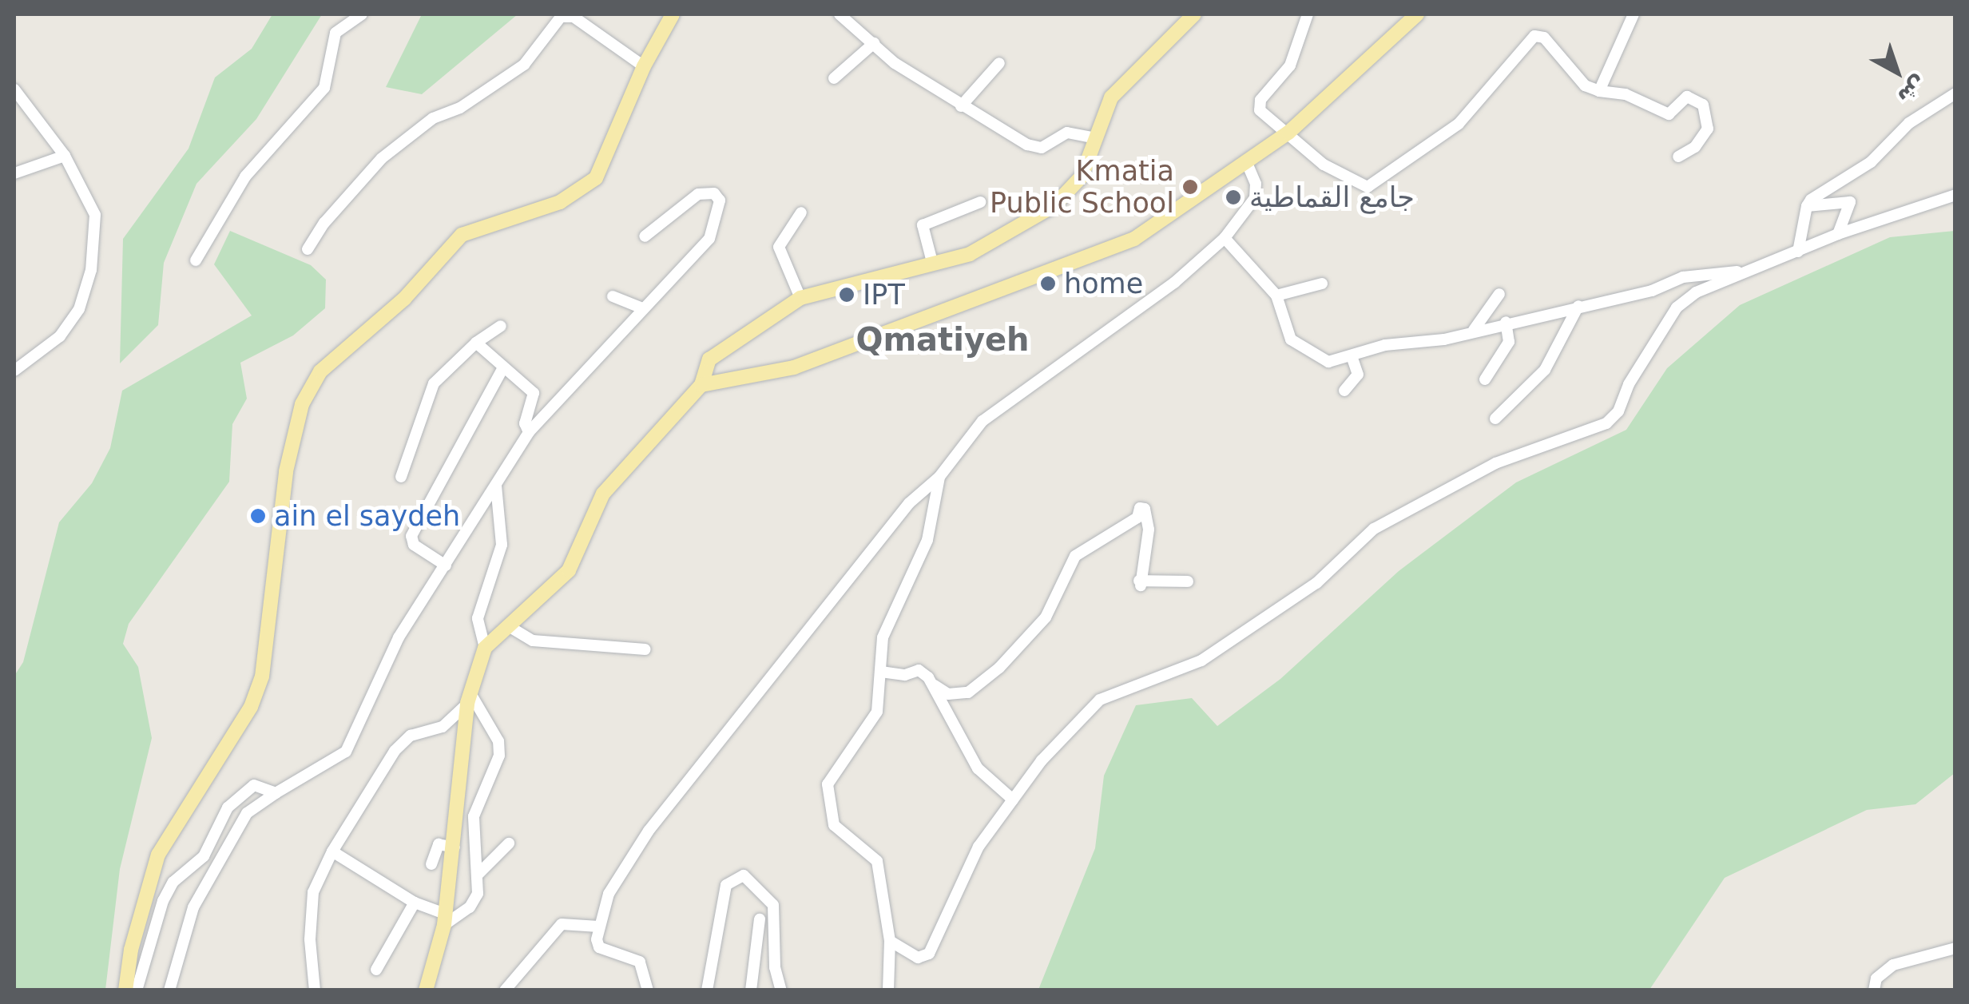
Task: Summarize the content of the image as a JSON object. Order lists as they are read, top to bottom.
{
  "districts": ["Qmatiyeh"],
  "places": [
    "Kmatia Public School",
    "جامع القماطية",
    "home",
    "IPT",
    "ain el saydeh"
  ],
  "north": "bottom right"
}
